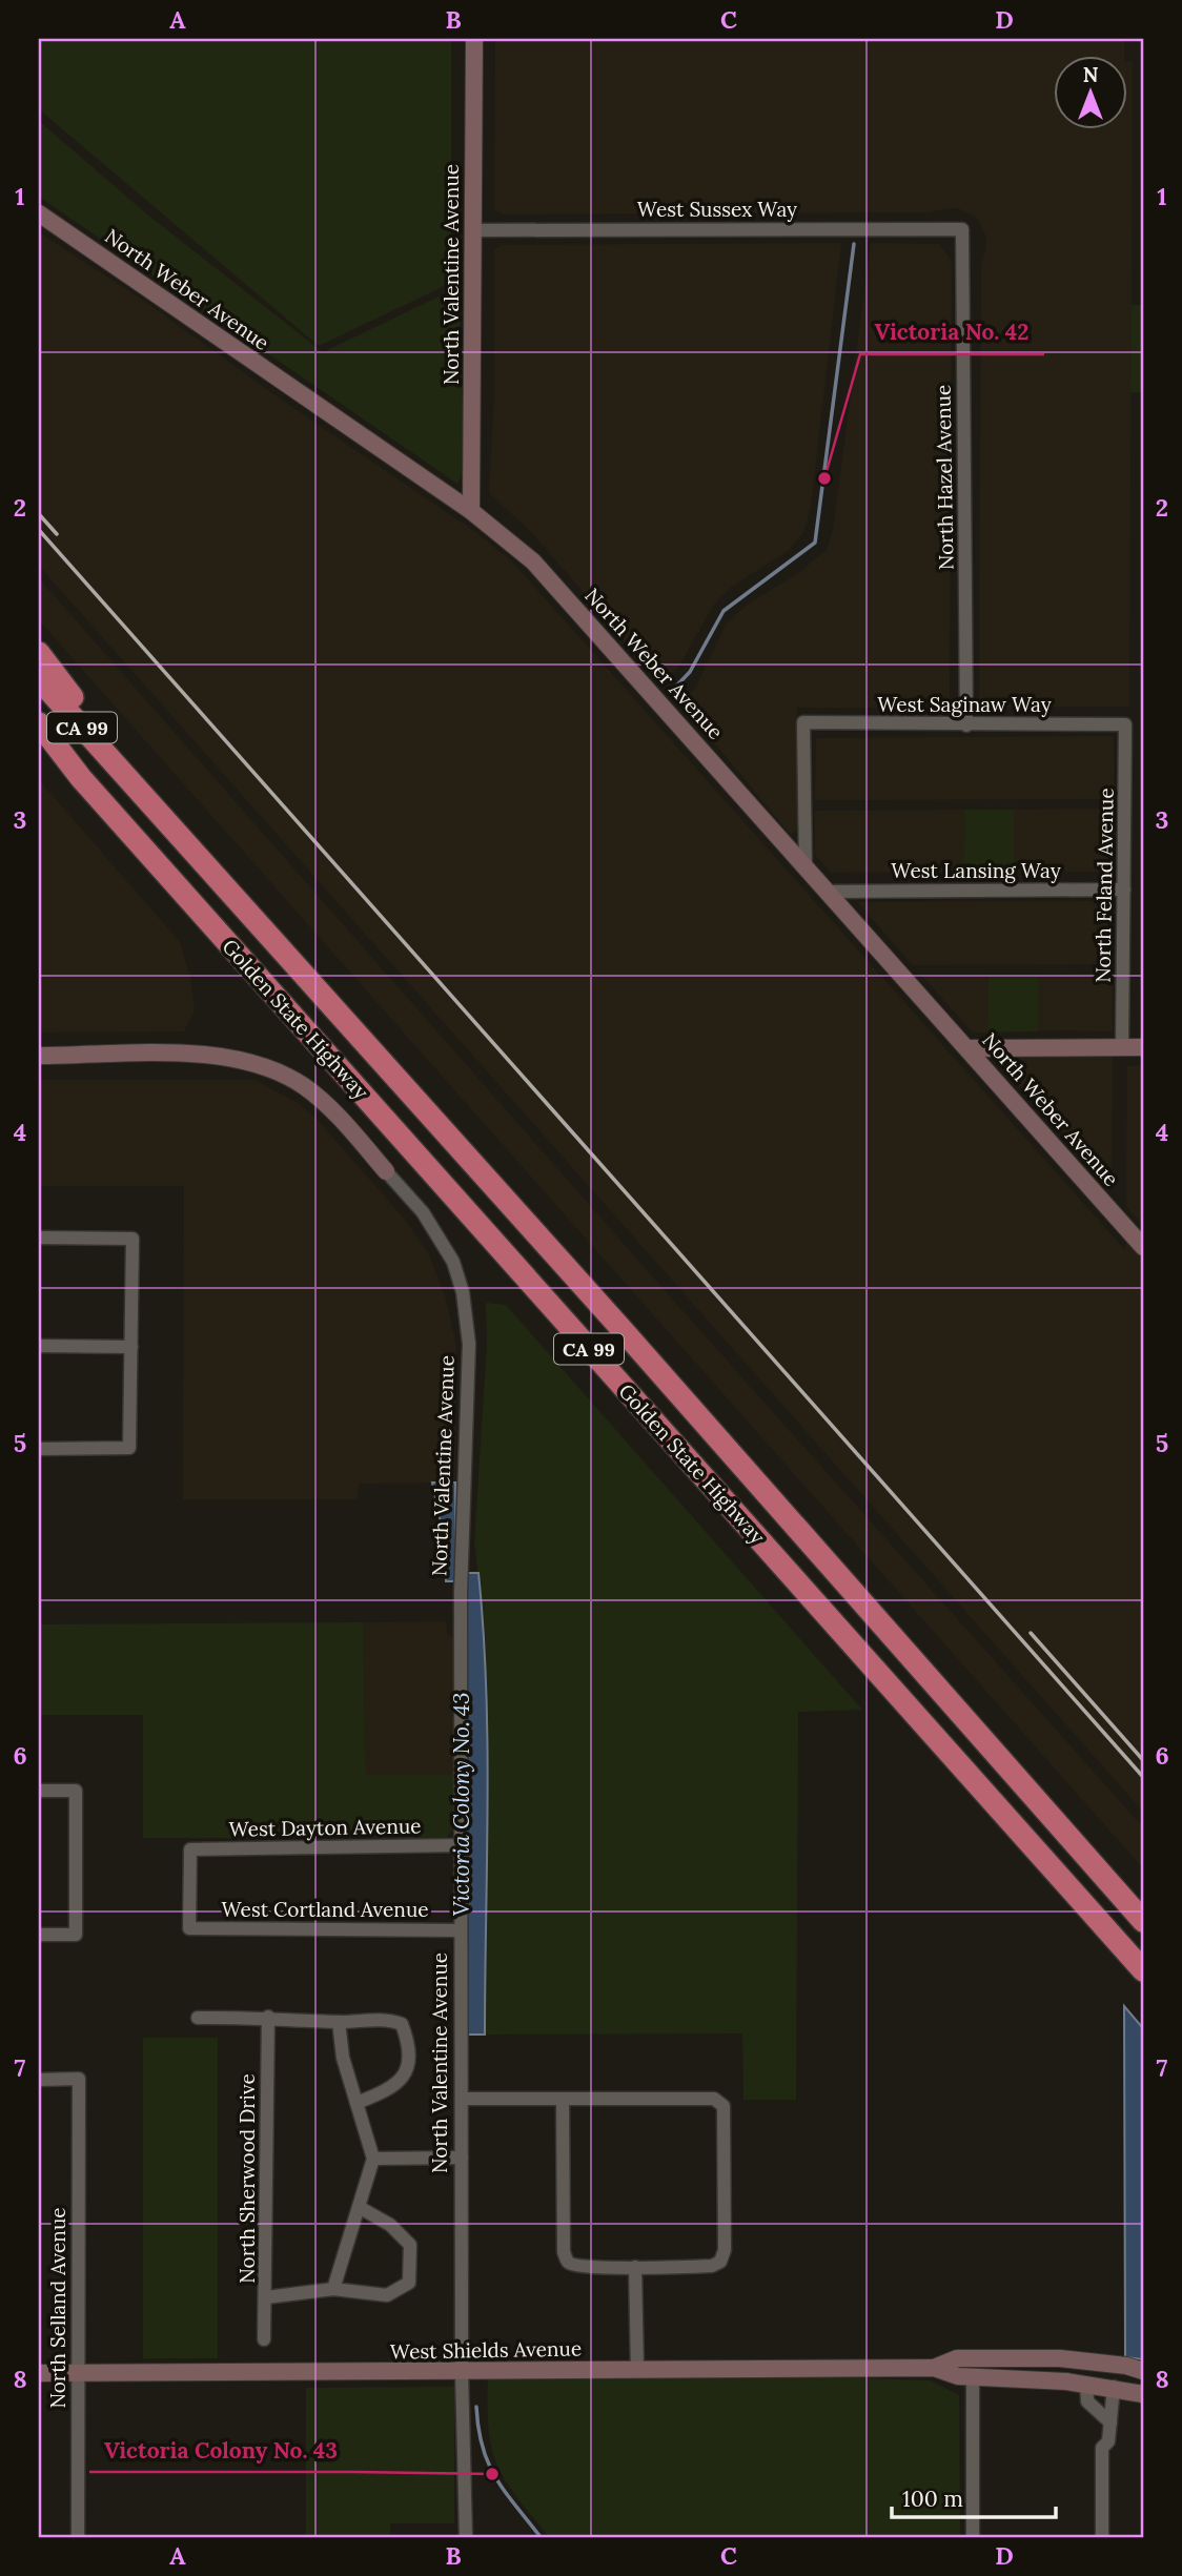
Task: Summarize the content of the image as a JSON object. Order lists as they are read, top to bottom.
{
  "streets": {
    "highway": ["CA 99", "Golden State Highway"],
    "street": [
      "West Sussex Way",
      "North Valentine Avenue",
      "North Weber Avenue",
      "North Hazel Avenue",
      "West Saginaw Way",
      "West Lansing Way",
      "North Feland Avenue",
      "West Dayton Avenue",
      "West Cortland Avenue",
      "North Sherwood Drive",
      "North Selland Avenue",
      "West Shields Avenue"
    ]
  },
  "crossings": [
    ["West Sussex Way", "North Valentine Avenue"],
    ["West Sussex Way", "North Hazel Avenue"],
    ["North Valentine Avenue", "North Weber Avenue"],
    ["North Valentine Avenue", "West Dayton Avenue"],
    ["North Valentine Avenue", "West Cortland Avenue"],
    ["North Valentine Avenue", "West Shields Avenue"],
    ["North Weber Avenue", "West Saginaw Way"],
    ["North Weber Avenue", "West Lansing Way"],
    ["North Hazel Avenue", "West Saginaw Way"],
    ["West Saginaw Way", "North Feland Avenue"],
    ["West Lansing Way", "North Feland Avenue"],
    ["West Dayton Avenue", "West Cortland Avenue"],
    ["North Selland Avenue", "West Shields Avenue"]
  ],
  "water": ["Victoria Colony No. 43"],
  "places": ["Victoria No. 42", "Victoria Colony No. 43"],
  "scale_bar": "100 m",
  "north": "top",
  "grid": {
    "columns": [
      "A",
      "B",
      "C",
      "D"
    ],
    "rows": [
      "1",
      "2",
      "3",
      "4",
      "5",
      "6",
      "7",
      "8"
    ]
  }
}
